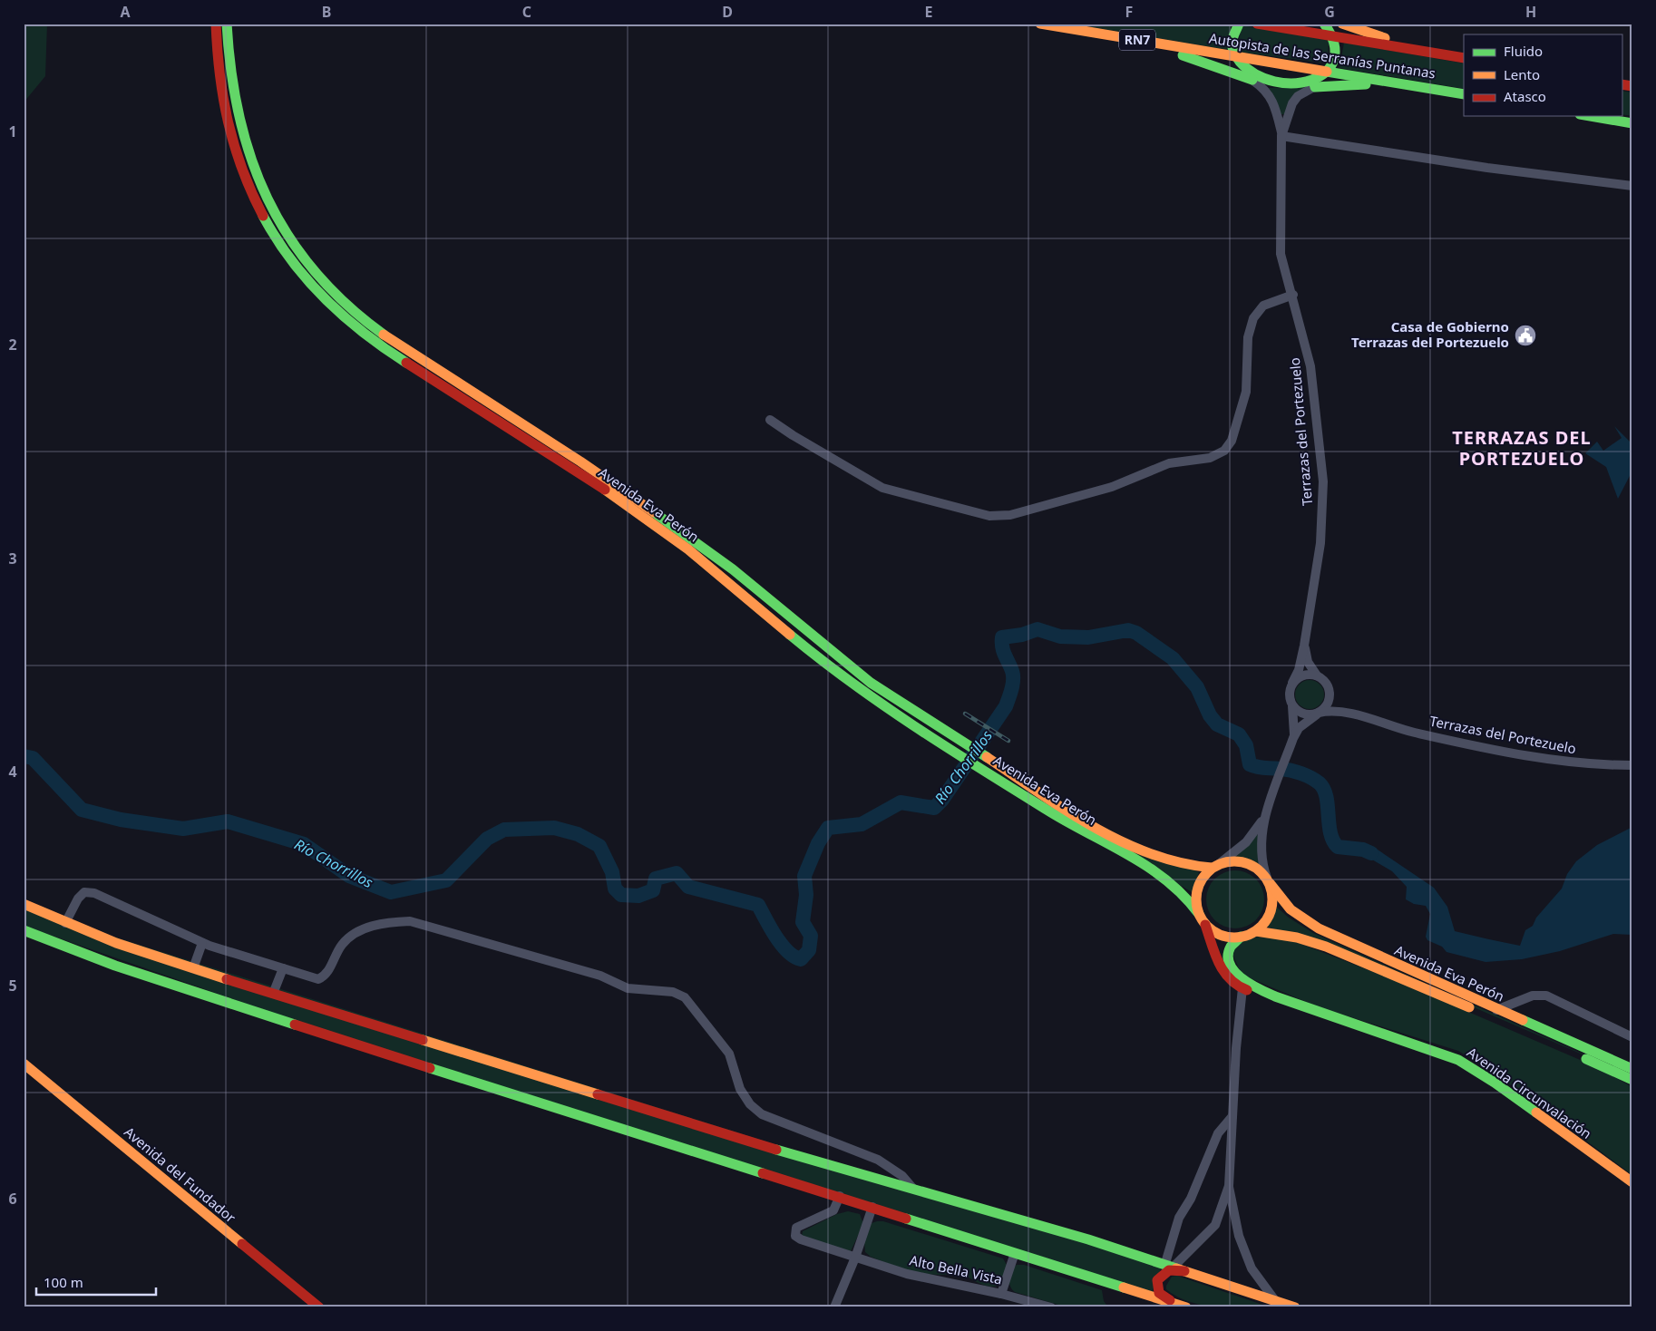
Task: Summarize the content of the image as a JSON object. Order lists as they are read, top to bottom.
{
  "streets": {
    "main road": [
      "RN7",
      "Autopista de las Serranías Puntanas",
      "Avenida Eva Perón",
      "Avenida Circunvalación",
      "Avenida del Fundador"
    ],
    "street": ["Terrazas del Portezuelo", "Alto Bella Vista"]
  },
  "crossings": [
    ["Terrazas del Portezuelo", "Avenida Eva Perón"],
    ["Terrazas del Portezuelo", "Avenida Circunvalación"],
    ["Avenida Eva Perón", "Avenida Circunvalación"]
  ],
  "districts": ["TERRAZAS DEL PORTEZUELO"],
  "water": ["Río Chorrillos"],
  "places": {
    "public building": ["Casa de Gobierno Terrazas del Portezuelo"]
  },
  "legend": ["Fluido", "Lento", "Atasco"],
  "scale_bar": "100 m",
  "grid": {
    "columns": [
      "A",
      "B",
      "C",
      "D",
      "E",
      "F",
      "G",
      "H"
    ],
    "rows": [
      "1",
      "2",
      "3",
      "4",
      "5",
      "6"
    ]
  }
}
